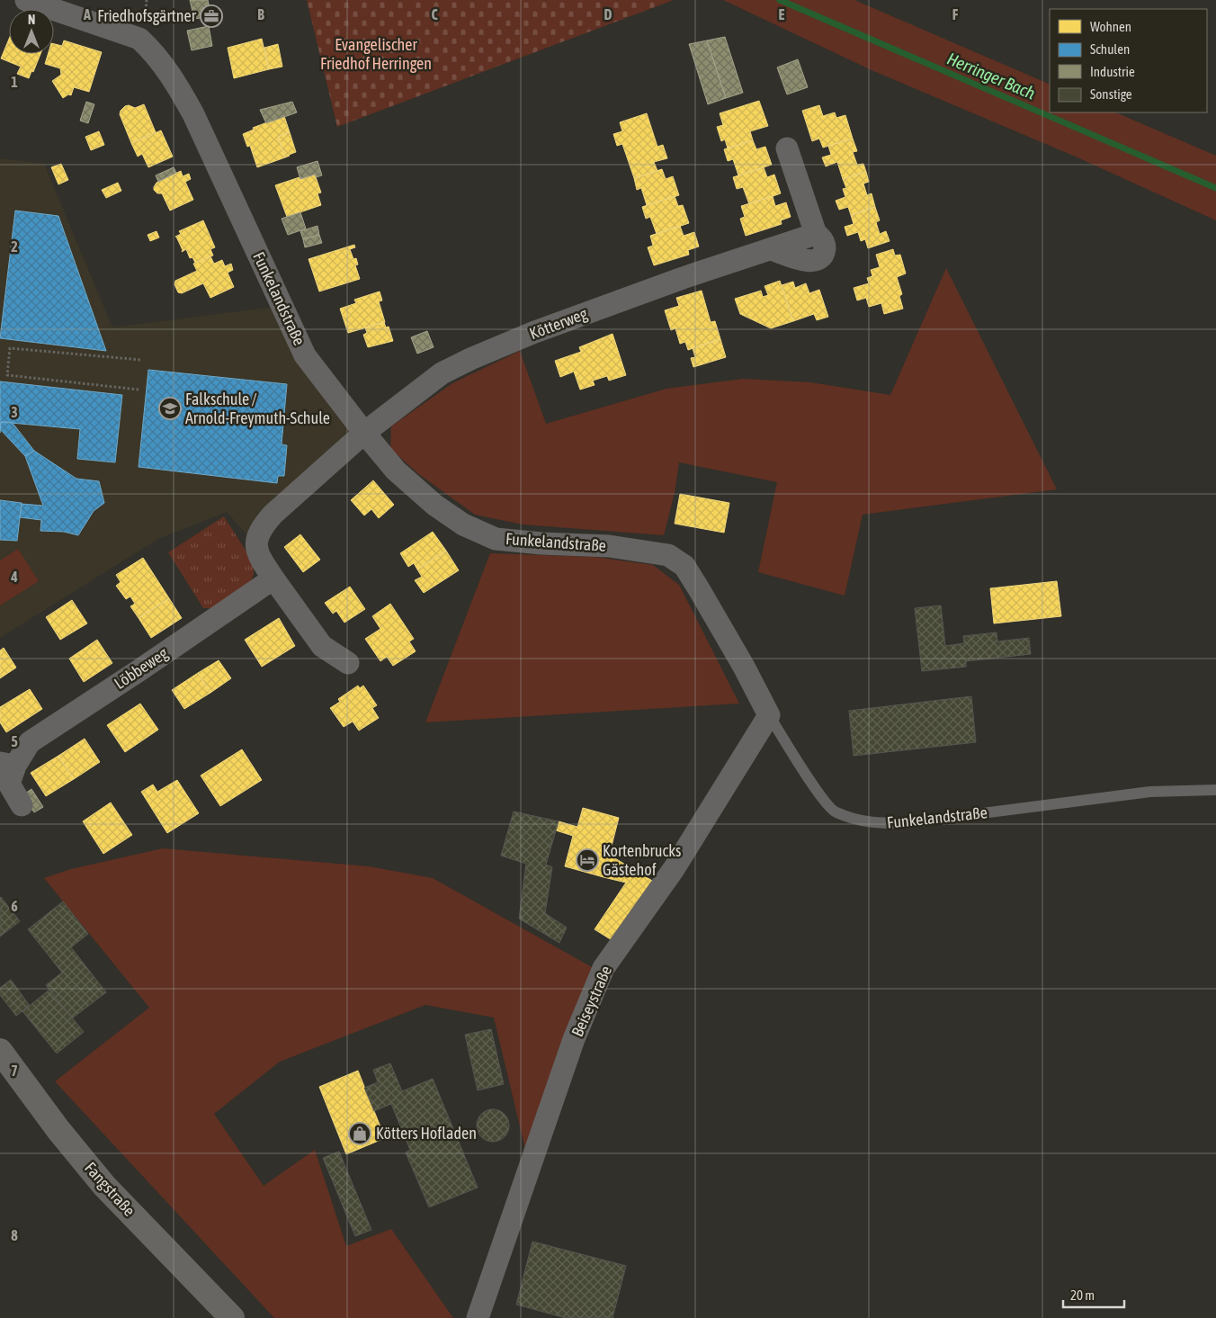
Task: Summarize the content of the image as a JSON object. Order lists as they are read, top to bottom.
{
  "streets": {
    "main road": ["Fangstraße"],
    "street": [
      "Funkelandstraße",
      "Kötterweg",
      "Löbbeweg",
      "Beiseystraße"
    ]
  },
  "crossings": [
    ["Funkelandstraße", "Kötterweg"],
    ["Funkelandstraße", "Beiseystraße"]
  ],
  "water": ["Herringer Bach"],
  "parks": ["Evangelischer Friedhof Herringen"],
  "places": {
    "office": ["Friedhofsgärtner"],
    "school or university": ["Falkschule / Arnold-Freymuth-Schule"],
    "hotel": ["Kortenbrucks Gästehof"],
    "shop": ["Kötters Hofladen"]
  },
  "legend": [
    "Wohnen",
    "Schulen",
    "Industrie",
    "Sonstige"
  ],
  "scale_bar": "20 m",
  "north": "top",
  "grid": {
    "columns": [
      "A",
      "B",
      "C",
      "D",
      "E",
      "F"
    ],
    "rows": [
      "1",
      "2",
      "3",
      "4",
      "5",
      "6",
      "7",
      "8"
    ]
  }
}
